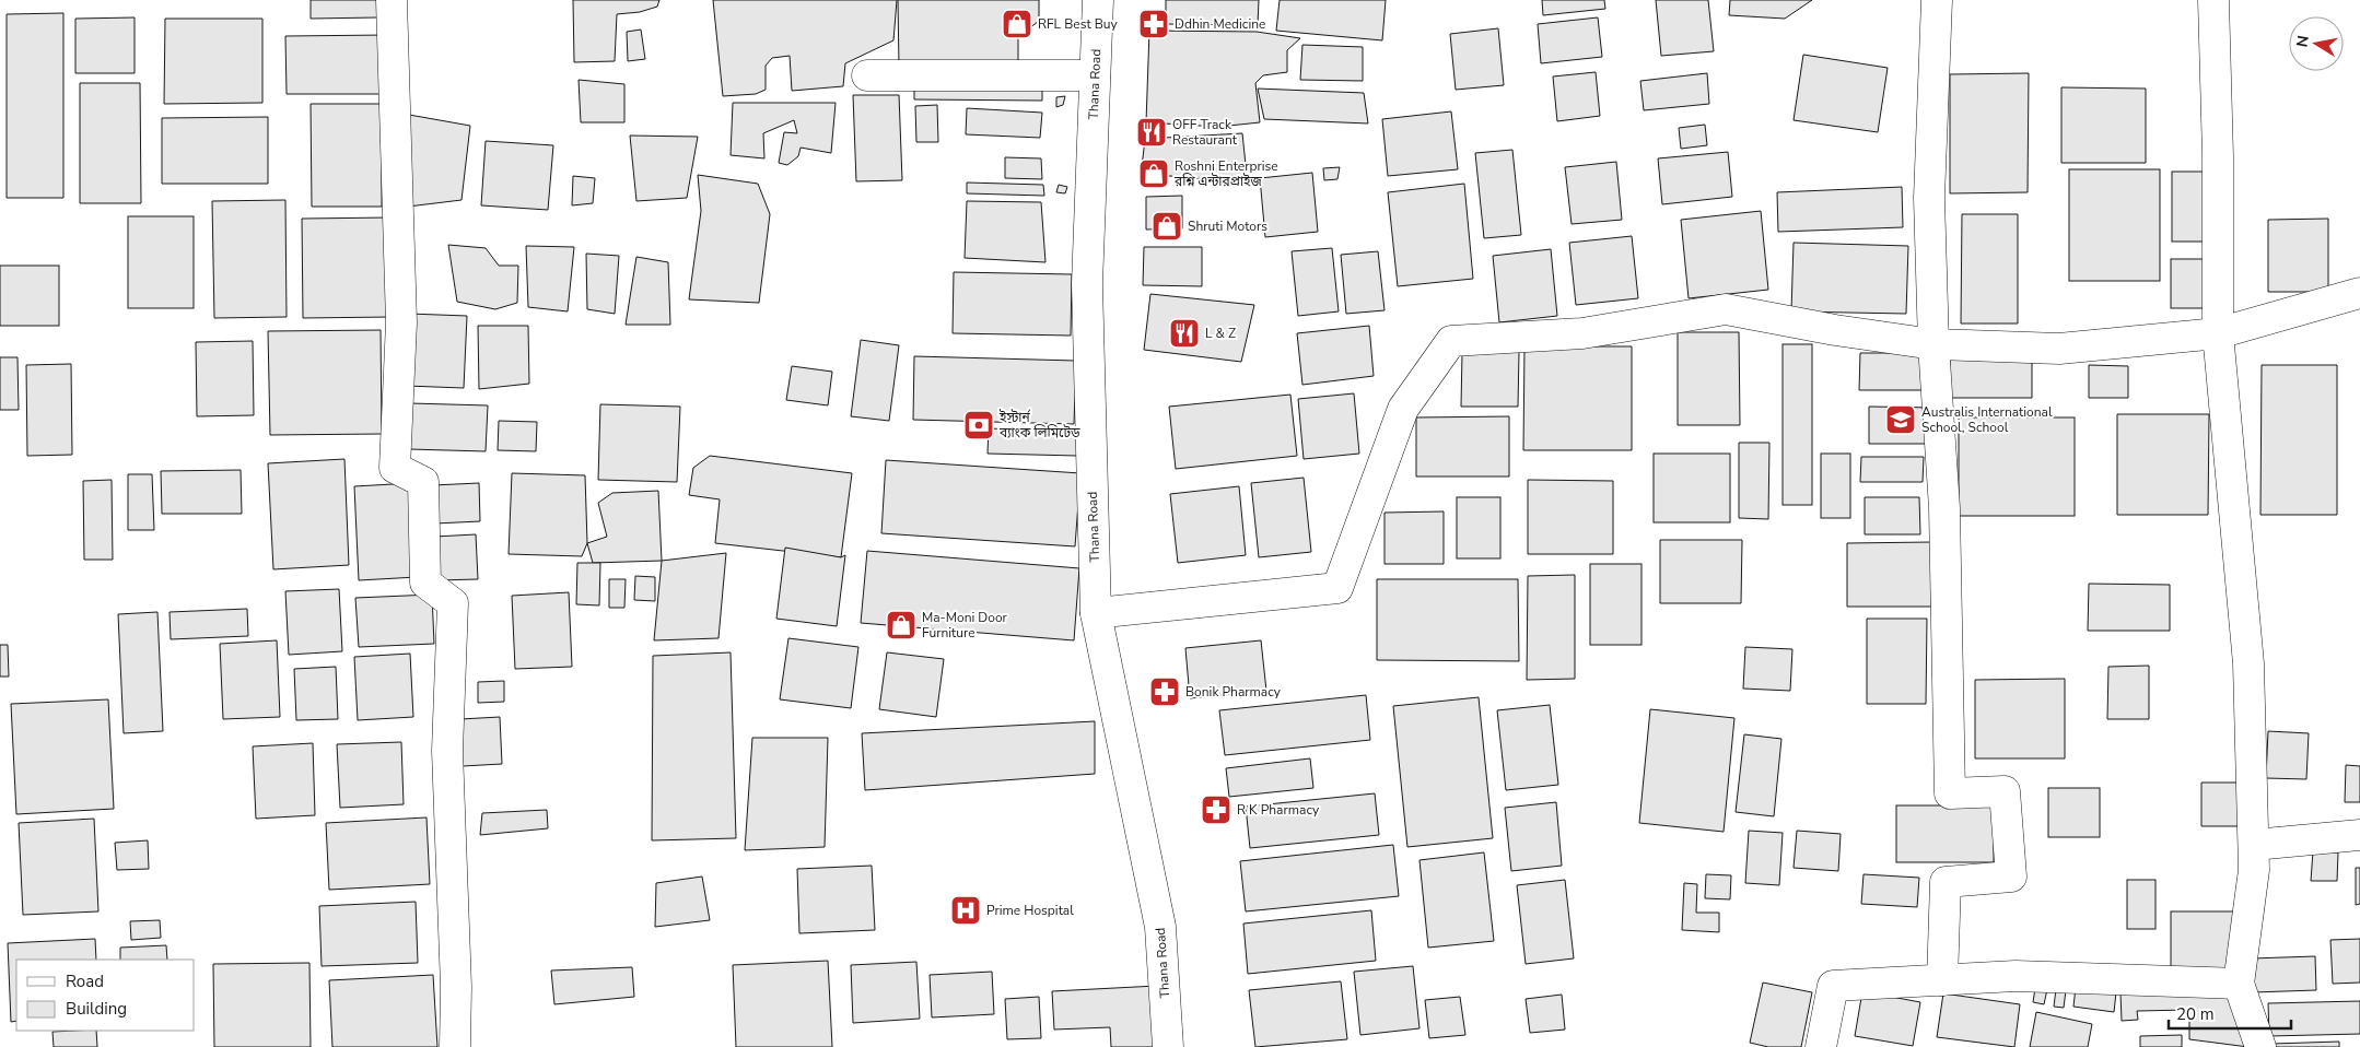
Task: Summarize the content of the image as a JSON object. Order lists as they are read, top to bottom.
{
  "streets": {
    "street": ["Thana Road"]
  },
  "places": {
    "shop": [
      "RFL Best Buy",
      "Roshni Enterprise রশ্নি এন্টারপ্রাইজ",
      "Shruti Motors",
      "Ma-Moni Door Furniture"
    ],
    "pharmacy": ["Ddhin Medicine", "Bonik Pharmacy", "R K Pharmacy"],
    "restaurant": ["OFF Track Restaurant", "L & Z"],
    "school or university": ["Australis International School, School"],
    "bank": ["ইস্টার্ন ব্যাংক লিমিটেড"],
    "hospital": ["Prime Hospital"]
  },
  "legend": ["Road", "Building"],
  "scale_bar": "20 m",
  "north": "left"
}
